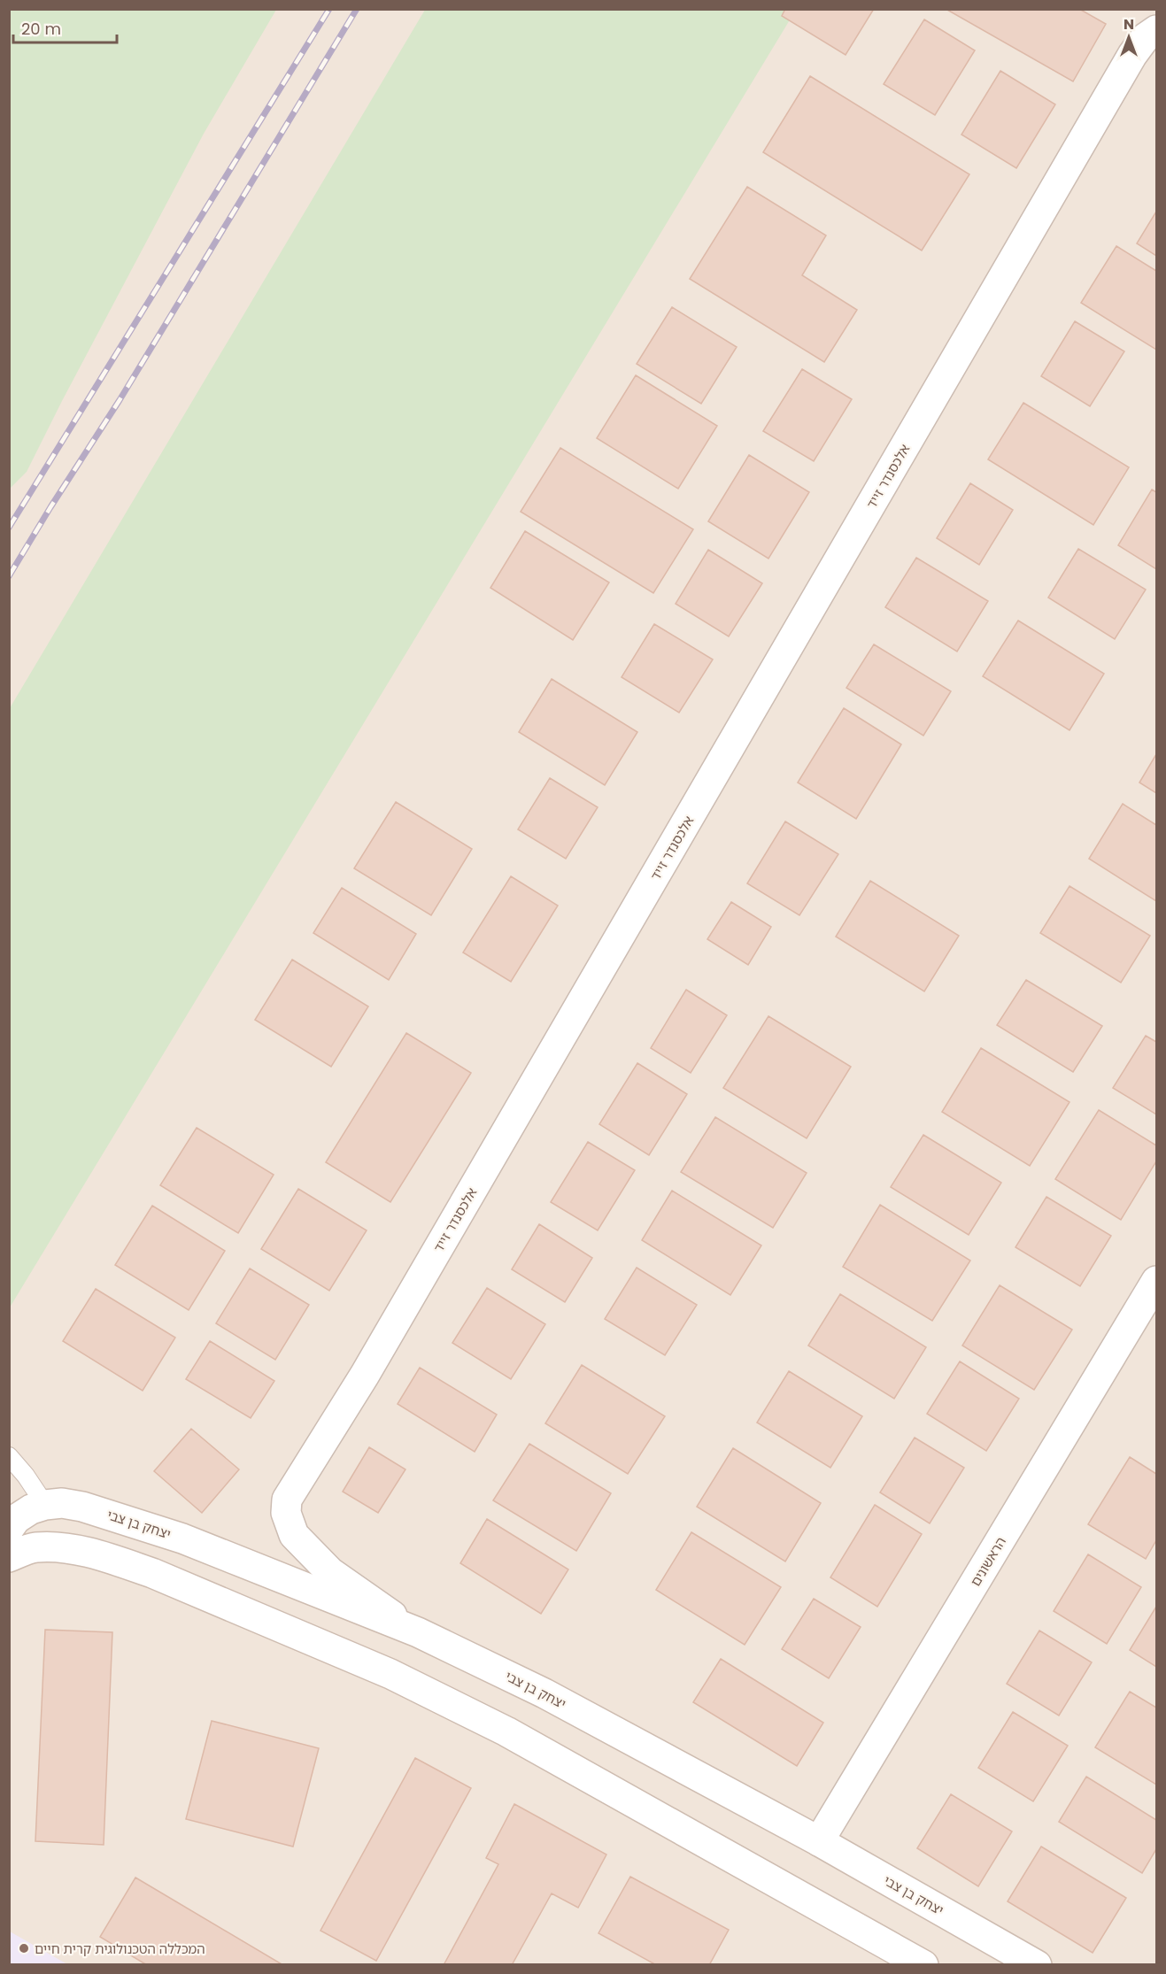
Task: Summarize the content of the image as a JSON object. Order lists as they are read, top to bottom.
{
  "streets": {
    "street": ["אלכסנדר זייד", "יצחק בן צבי", "הראשונים"]
  },
  "crossings": [
    ["אלכסנדר זייד", "יצחק בן צבי"],
    ["יצחק בן צבי", "הראשונים"]
  ],
  "places": ["המכללה הטכנולוגית קרית חיים"],
  "scale_bar": "20 m",
  "north": "top"
}
